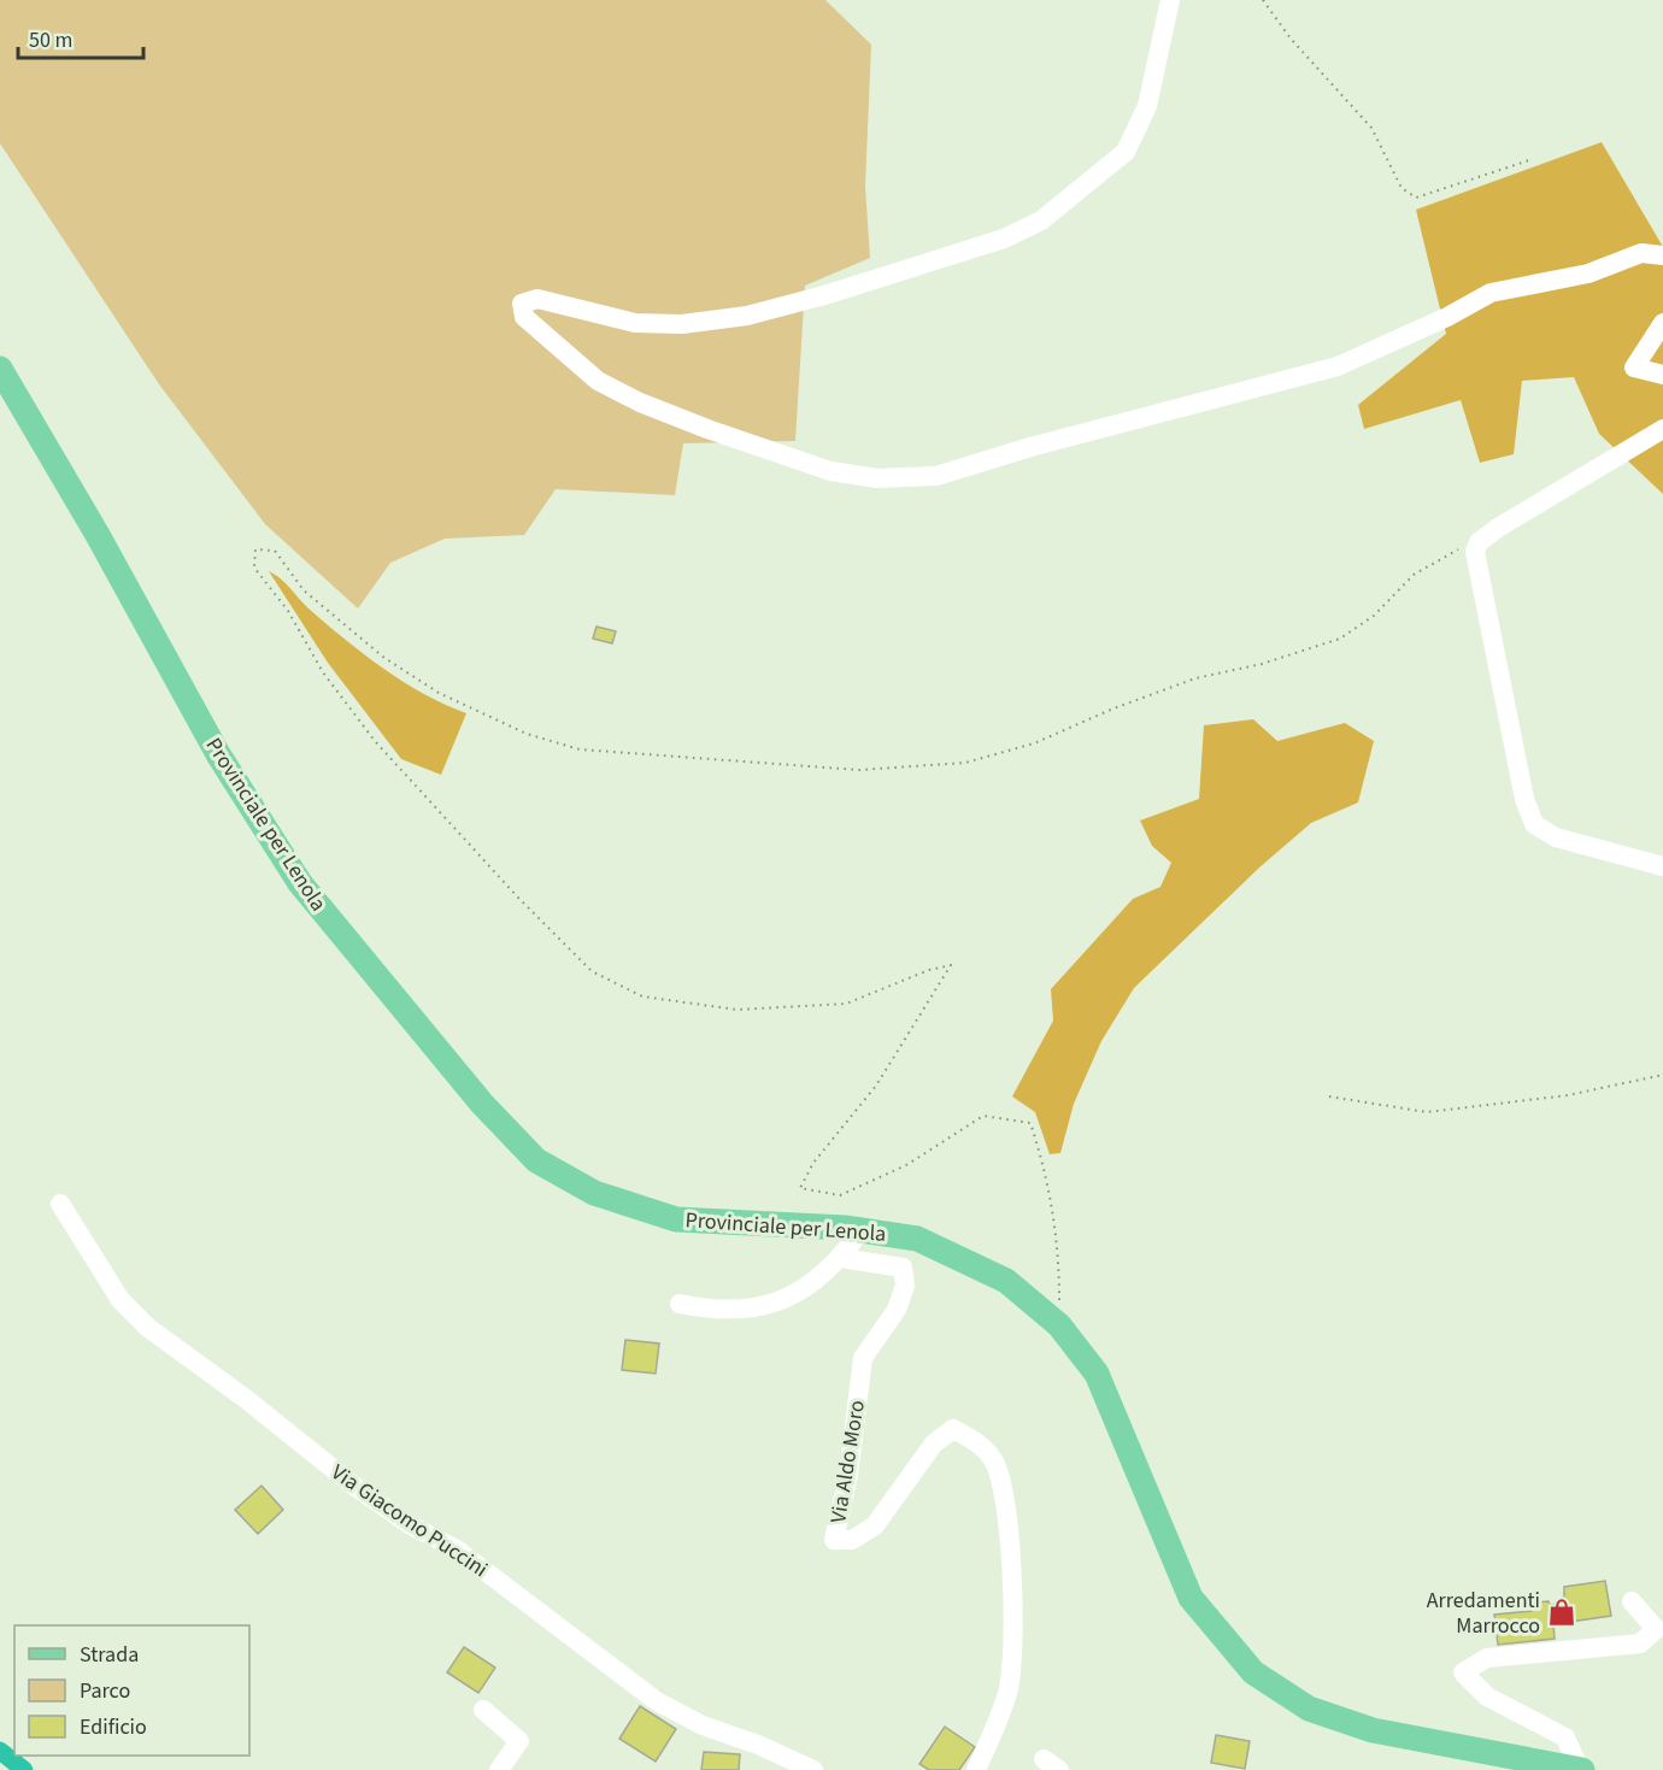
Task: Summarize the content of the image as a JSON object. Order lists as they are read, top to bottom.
{
  "streets": {
    "main road": ["Provinciale per Lenola"],
    "street": ["Via Aldo Moro", "Via Giacomo Puccini"]
  },
  "places": {
    "shop": ["Arredamenti Marrocco"]
  },
  "legend": ["Strada", "Parco", "Edificio"],
  "scale_bar": "50 m"
}
